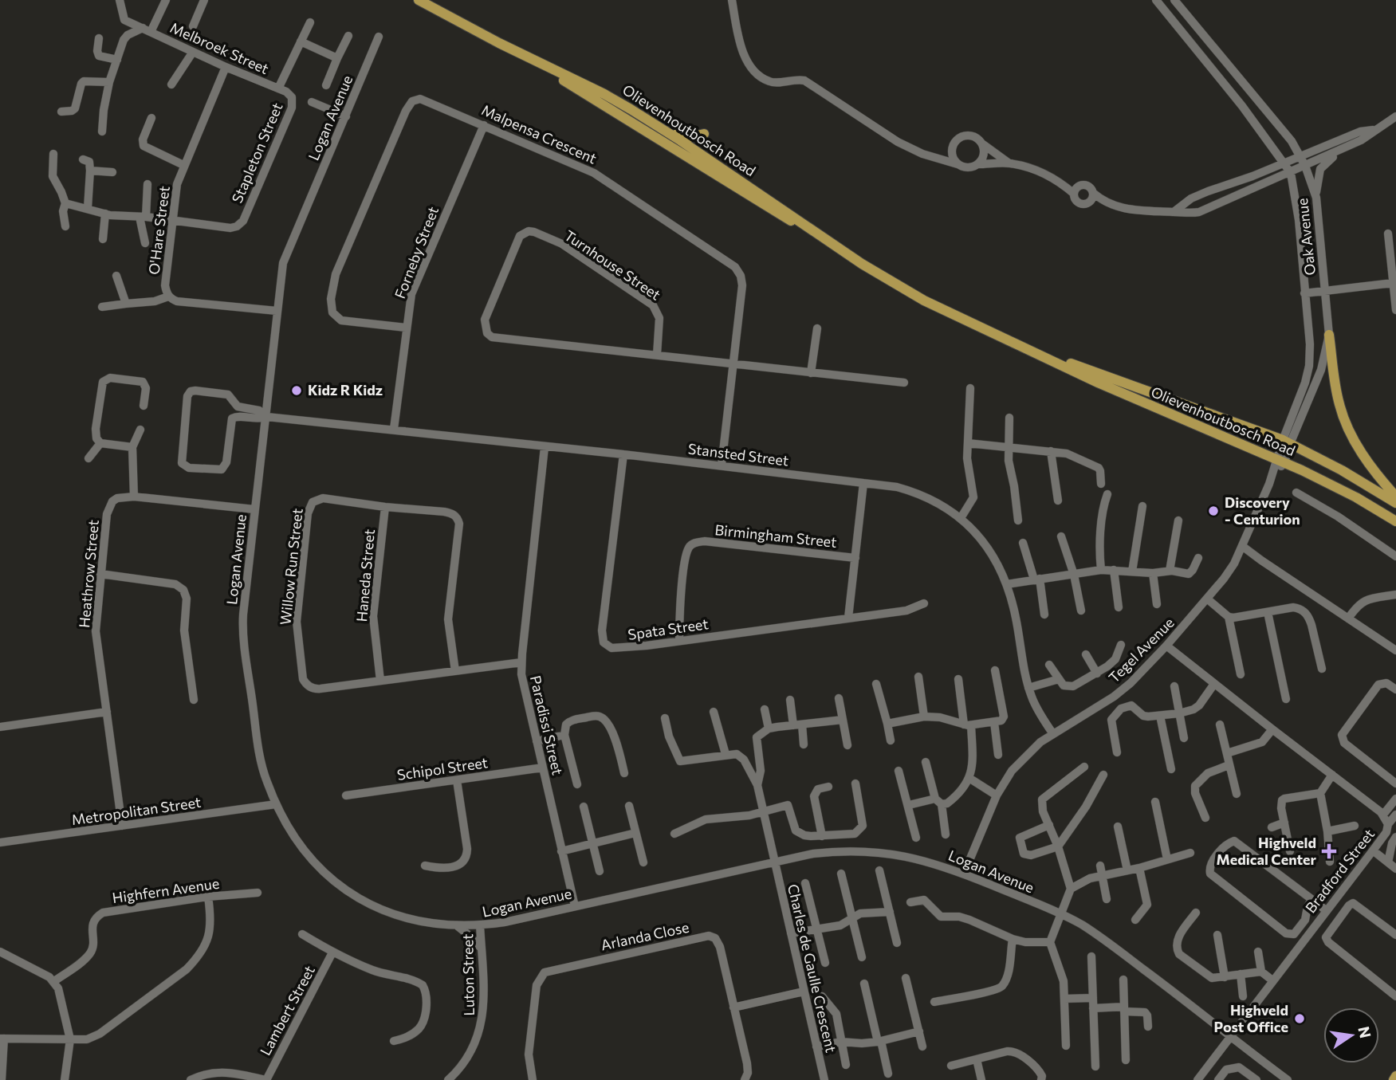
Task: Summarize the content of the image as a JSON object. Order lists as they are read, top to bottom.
{
  "streets": {
    "main road": ["Olievenhoutbosch Road"],
    "street": [
      "Melbroek Street",
      "Logan Avenue",
      "Malpensa Crescent",
      "Stapleton Street",
      "O'Hare Street",
      "Oak Avenue",
      "Forneby Street",
      "Turnhouse Street",
      "Stansted Street",
      "Birmingham Street",
      "Willow Run Street",
      "Heathrow Street",
      "Haneda Street",
      "Spata Street",
      "Tegel Avenue",
      "Paradissi Street",
      "Schipol Street",
      "Metropolitan Street",
      "Bradford Street",
      "Highfern Avenue",
      "Arlanda Close",
      "Charles de Gaulle Crescent",
      "Luton Street",
      "Lambert Street"
    ]
  },
  "crossings": [
    ["Melbroek Street", "Stapleton Street"],
    ["Melbroek Street", "O'Hare Street"],
    ["Logan Avenue", "Stansted Street"],
    ["Logan Avenue", "Heathrow Street"],
    ["Logan Avenue", "Tegel Avenue"],
    ["Logan Avenue", "Paradissi Street"],
    ["Logan Avenue", "Metropolitan Street"],
    ["Logan Avenue", "Bradford Street"],
    ["Logan Avenue", "Charles de Gaulle Crescent"],
    ["Logan Avenue", "Luton Street"],
    ["Olievenhoutbosch Road", "Oak Avenue"],
    ["Olievenhoutbosch Road", "Tegel Avenue"],
    ["Malpensa Crescent", "Forneby Street"],
    ["Malpensa Crescent", "Turnhouse Street"],
    ["Malpensa Crescent", "Stansted Street"],
    ["Stapleton Street", "O'Hare Street"],
    ["Oak Avenue", "Tegel Avenue"],
    ["Forneby Street", "Stansted Street"],
    ["Stansted Street", "Spata Street"],
    ["Stansted Street", "Tegel Avenue"],
    ["Stansted Street", "Paradissi Street"],
    ["Birmingham Street", "Spata Street"],
    ["Willow Run Street", "Haneda Street"],
    ["Willow Run Street", "Paradissi Street"],
    ["Heathrow Street", "Metropolitan Street"],
    ["Tegel Avenue", "Bradford Street"],
    ["Paradissi Street", "Schipol Street"]
  ],
  "places": {
    "other": ["Kidz R Kidz", "Discovery - Centurion", "Highveld Post Office"],
    "health": ["Highveld Medical Center"]
  },
  "north": "right"
}
